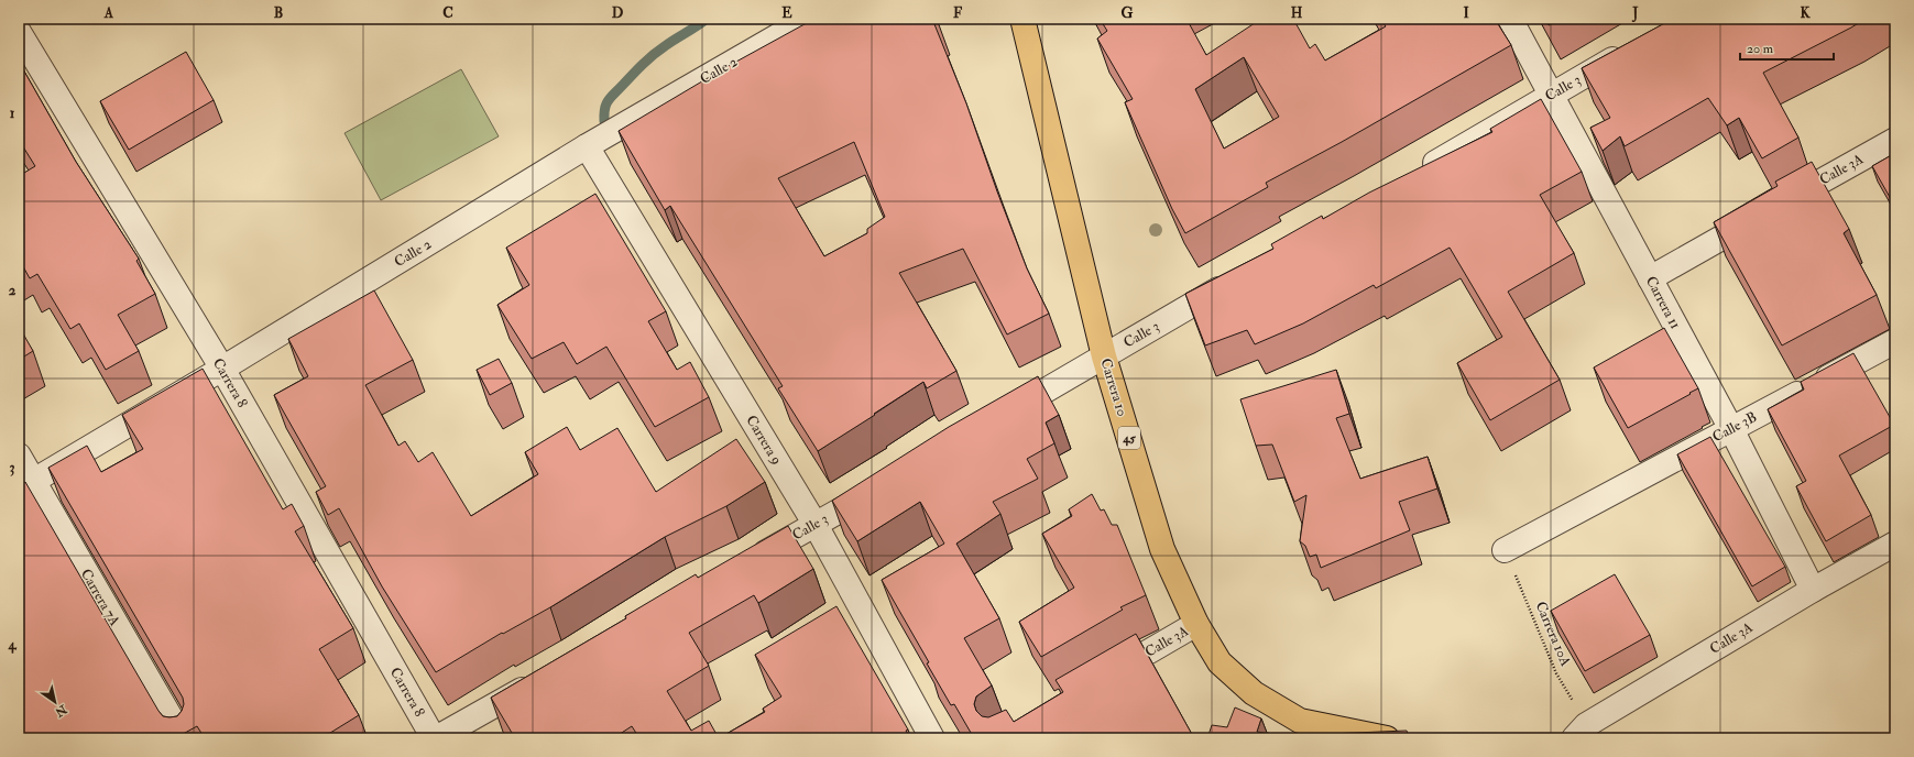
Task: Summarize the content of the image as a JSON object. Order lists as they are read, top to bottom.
{
  "streets": {
    "main road": ["Carrera 10", "45"],
    "street": [
      "Calle 2",
      "Calle 3",
      "Calle 3A",
      "Carrera 11",
      "Carrera 8",
      "Calle 3B",
      "Carrera 9",
      "Carrera 7A"
    ],
    "path": ["Carrera 10A"]
  },
  "crossings": [
    ["Calle 2", "Carrera 8"],
    ["Calle 2", "Carrera 9"],
    ["Calle 2", "Carrera 7A"],
    ["Calle 3", "Carrera 11"],
    ["Calle 3", "Carrera 10"],
    ["Calle 3", "Carrera 9"],
    ["Calle 3A", "Carrera 11"],
    ["Calle 3A", "Carrera 10"],
    ["Calle 3A", "Carrera 10A"],
    ["Carrera 11", "Calle 3B"],
    ["Calle 3B", "Carrera 10A"]
  ],
  "scale_bar": "20 m",
  "north": "bottom right",
  "grid": {
    "columns": [
      "A",
      "B",
      "C",
      "D",
      "E",
      "F",
      "G",
      "H",
      "I",
      "J",
      "K"
    ],
    "rows": [
      "1",
      "2",
      "3",
      "4"
    ]
  }
}
